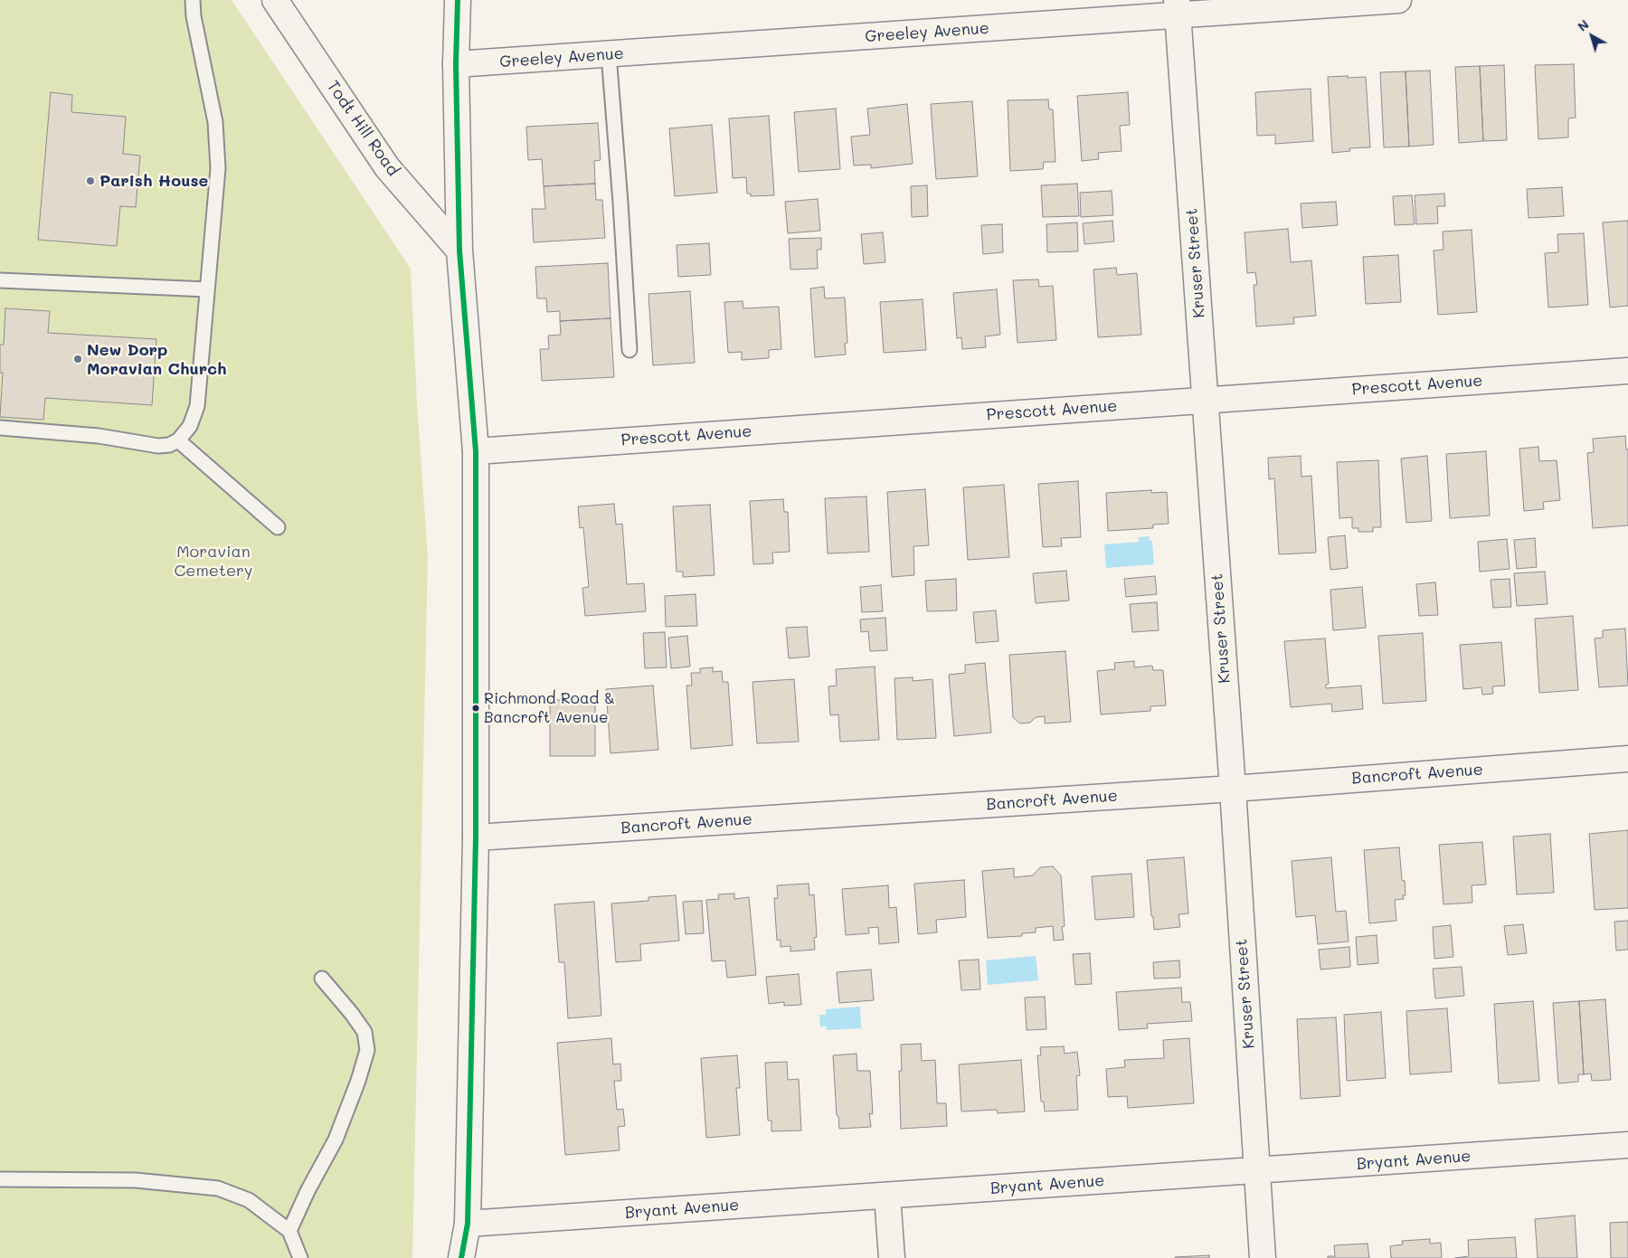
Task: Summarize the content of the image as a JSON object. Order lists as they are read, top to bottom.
{
  "streets": {
    "street": [
      "Greeley Avenue",
      "Todt Hill Road",
      "Kruser Street",
      "Prescott Avenue",
      "Bancroft Avenue",
      "Bryant Avenue"
    ]
  },
  "crossings": [
    ["Greeley Avenue", "Kruser Street"],
    ["Kruser Street", "Prescott Avenue"],
    ["Kruser Street", "Bancroft Avenue"],
    ["Kruser Street", "Bryant Avenue"]
  ],
  "parks": ["Moravian Cemetery"],
  "places": ["Parish House", "New Dorp Moravian Church", "Richmond Road & Bancroft Avenue"],
  "north": "top left"
}
